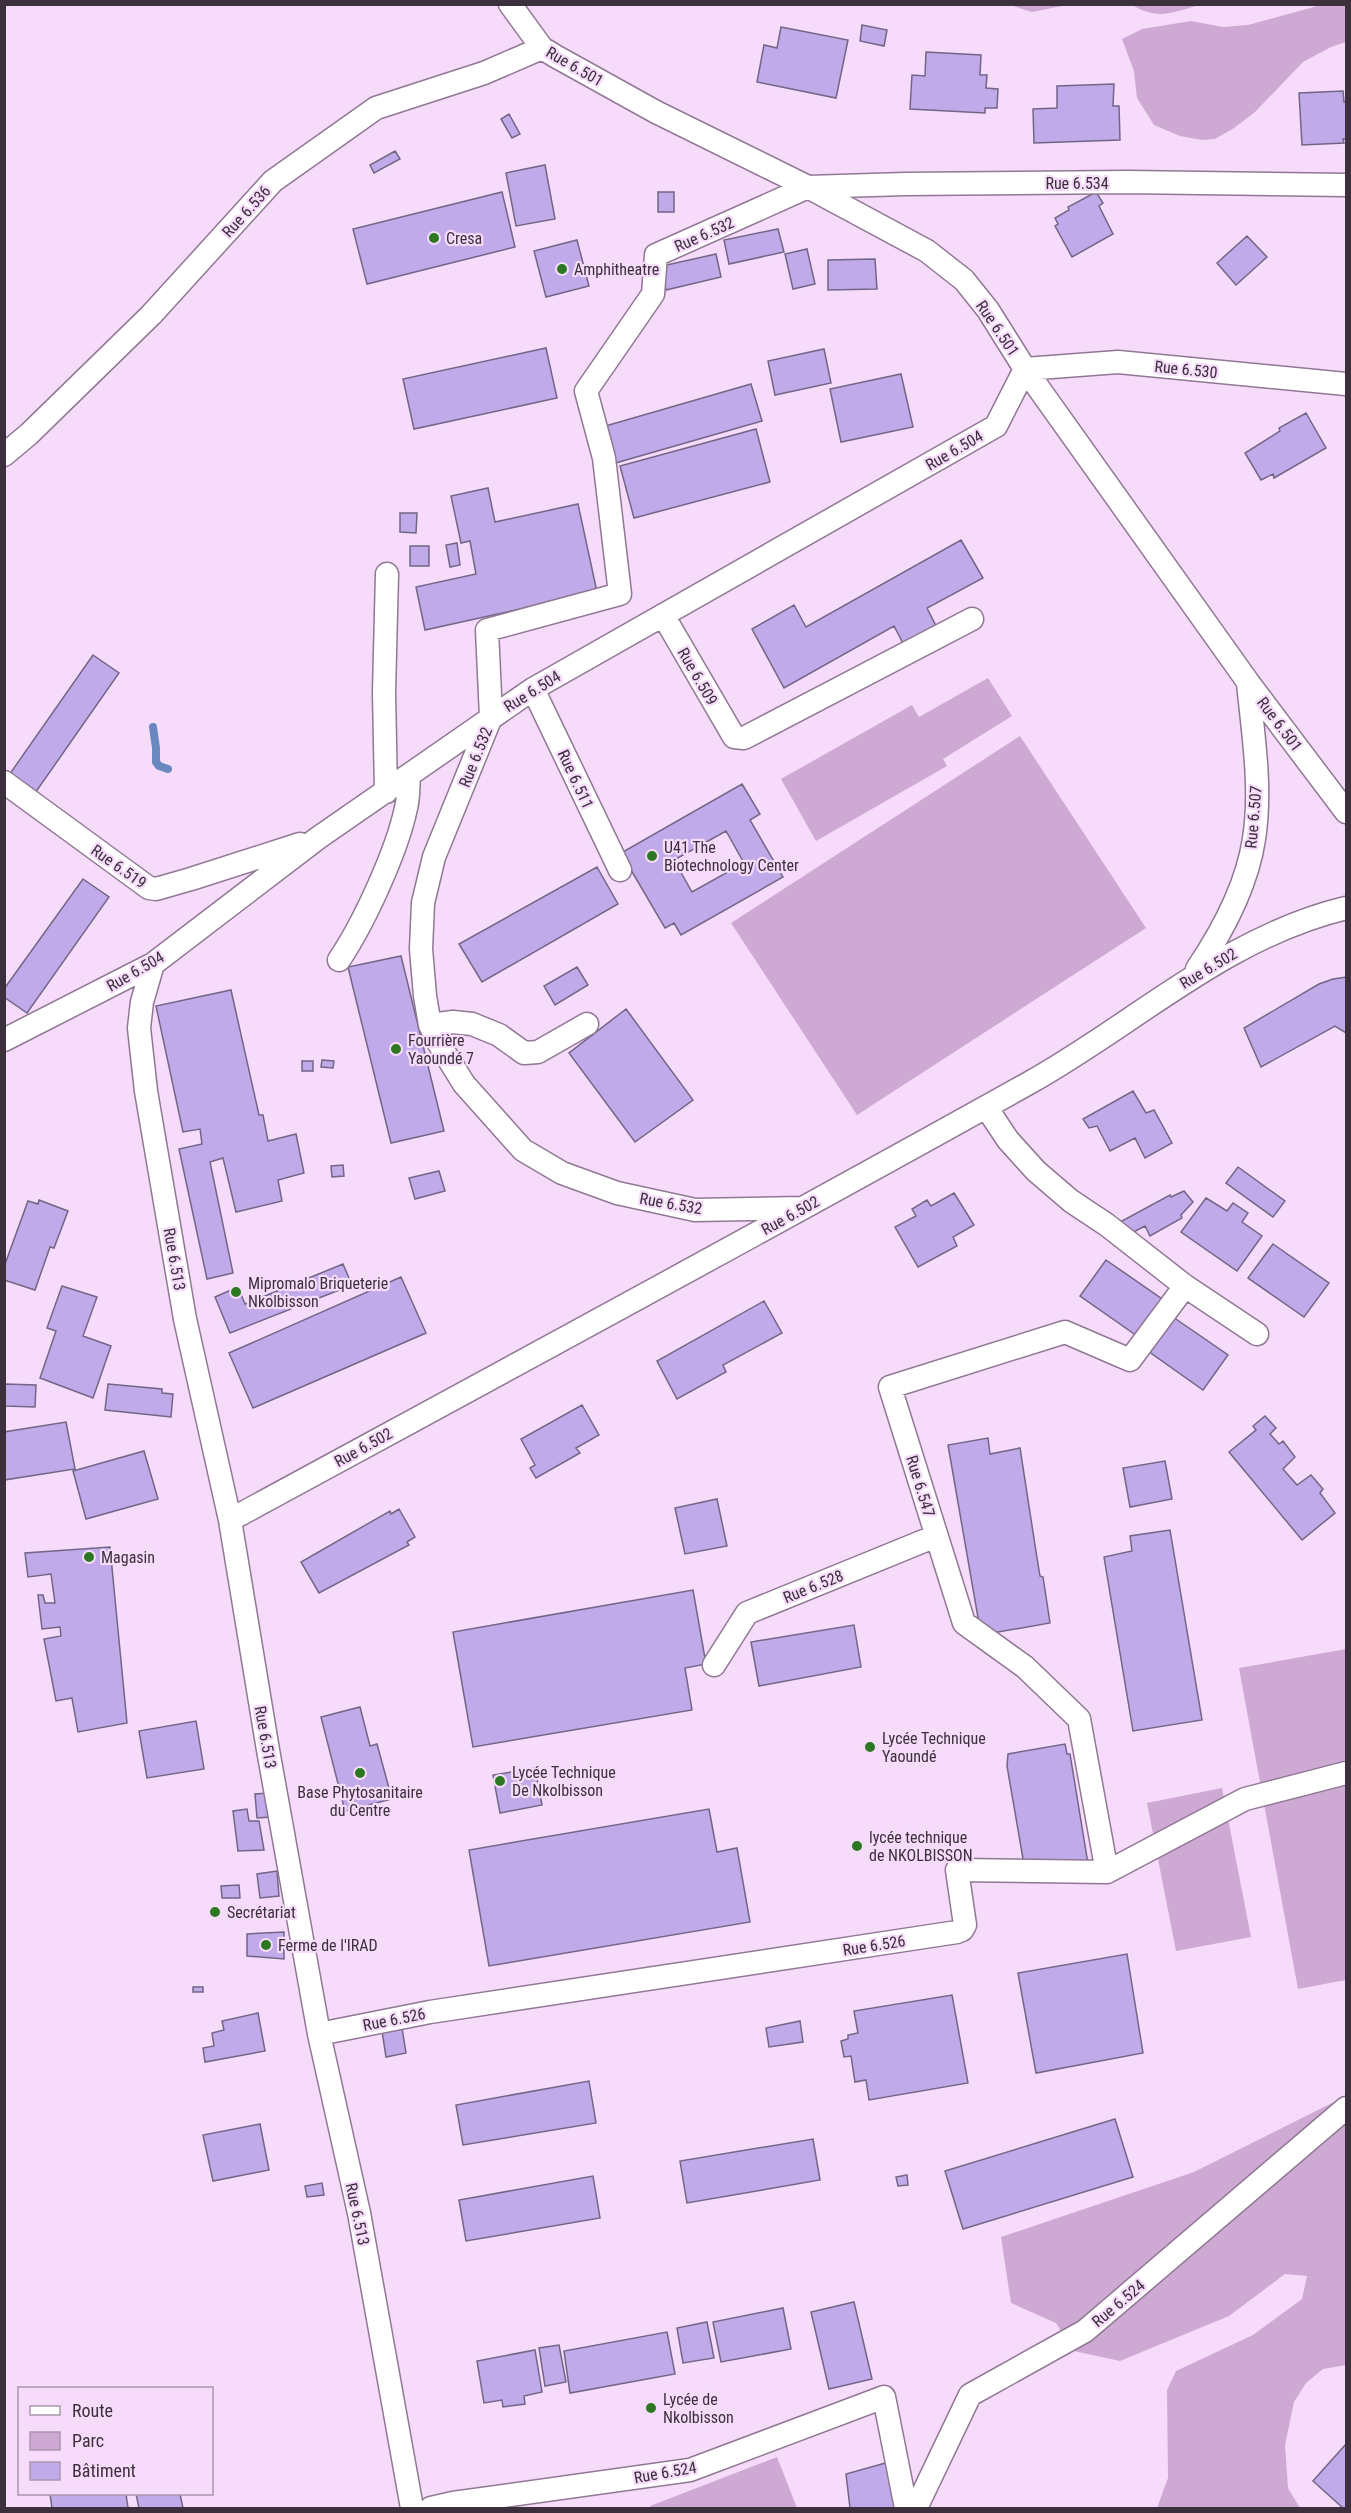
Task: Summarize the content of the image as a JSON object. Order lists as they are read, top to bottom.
{
  "streets": {
    "street": [
      "Rue 6.501",
      "Rue 6.534",
      "Rue 6.536",
      "Rue 6.532",
      "Rue 6.530",
      "Rue 6.504",
      "Rue 6.509",
      "Rue 6.511",
      "Rue 6.507",
      "Rue 6.519",
      "Rue 6.502",
      "Rue 6.513",
      "Rue 6.547",
      "Rue 6.528",
      "Rue 6.526",
      "Rue 6.524"
    ]
  },
  "crossings": [
    ["Rue 6.501", "Rue 6.534"],
    ["Rue 6.501", "Rue 6.536"],
    ["Rue 6.501", "Rue 6.532"],
    ["Rue 6.501", "Rue 6.530"],
    ["Rue 6.501", "Rue 6.504"],
    ["Rue 6.501", "Rue 6.507"],
    ["Rue 6.534", "Rue 6.532"],
    ["Rue 6.532", "Rue 6.504"],
    ["Rue 6.532", "Rue 6.502"],
    ["Rue 6.530", "Rue 6.504"],
    ["Rue 6.504", "Rue 6.509"],
    ["Rue 6.504", "Rue 6.511"],
    ["Rue 6.504", "Rue 6.519"],
    ["Rue 6.504", "Rue 6.513"],
    ["Rue 6.507", "Rue 6.502"],
    ["Rue 6.502", "Rue 6.513"],
    ["Rue 6.513", "Rue 6.526"],
    ["Rue 6.547", "Rue 6.528"],
    ["Rue 6.547", "Rue 6.526"]
  ],
  "places": [
    "Cresa",
    "Amphitheatre",
    "U41 The Biotechnology Center",
    "Fourrière Yaoundé 7",
    "Mipromalo Briqueterie Nkolbisson",
    "Magasin",
    "Lycée Technique Yaoundé",
    "Base Phytosanitaire du Centre",
    "Lycée Technique De Nkolbisson",
    "lycée technique de NKOLBISSON",
    "Secrétariat",
    "Ferme de l'IRAD",
    "Lycée de Nkolbisson"
  ],
  "legend": ["Route", "Parc", "Bâtiment"]
}
